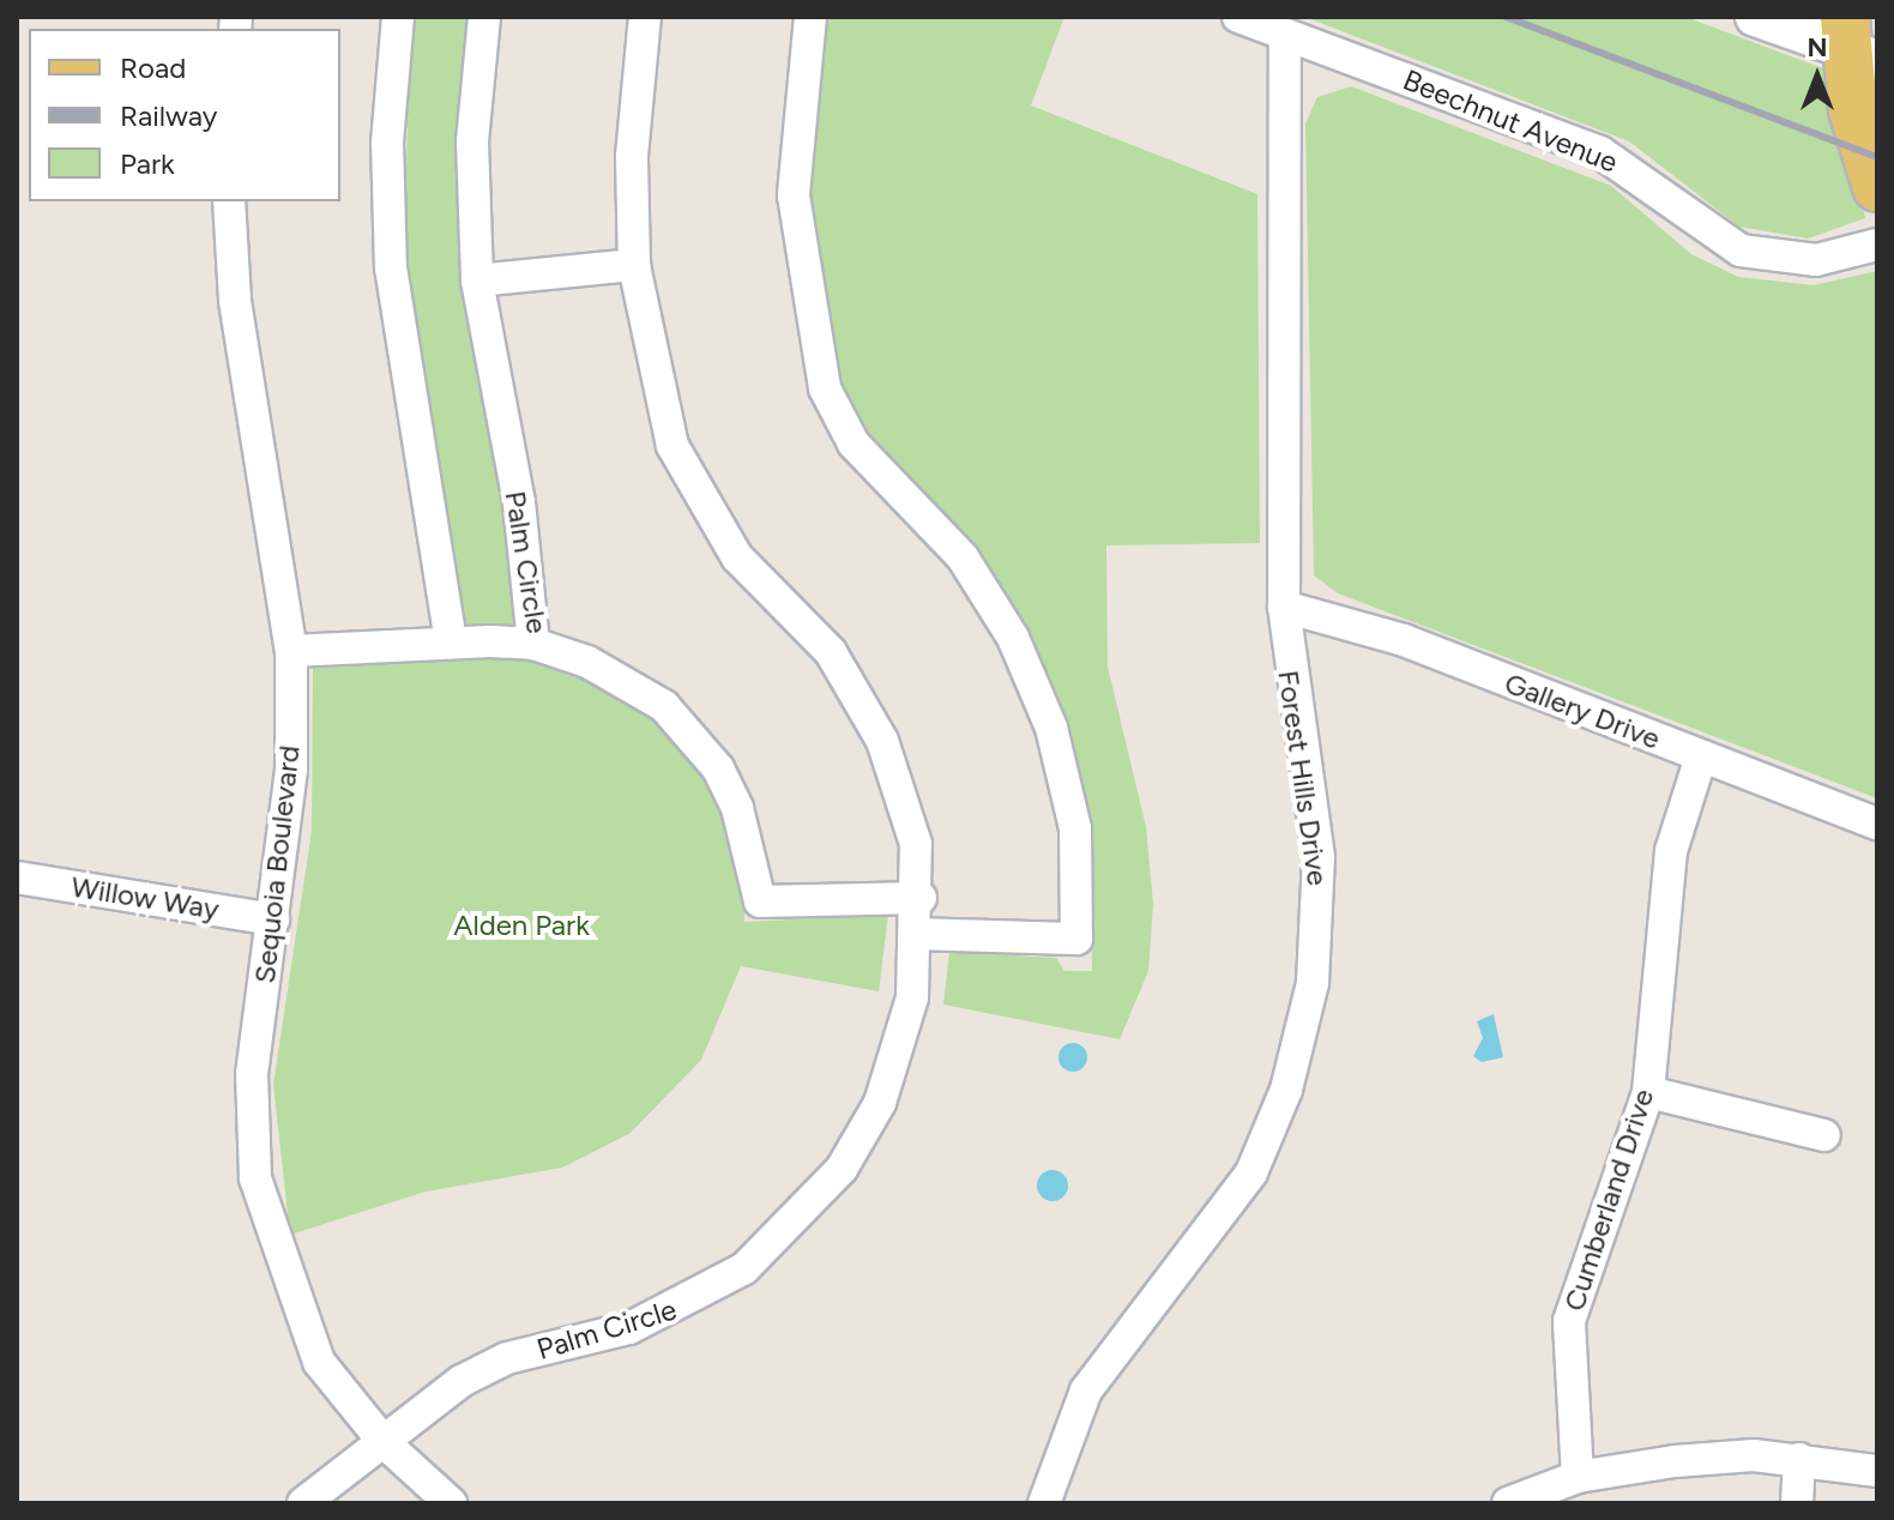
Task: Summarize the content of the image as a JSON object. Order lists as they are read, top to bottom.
{
  "streets": {
    "street": [
      "Beechnut Avenue",
      "Palm Circle",
      "Gallery Drive",
      "Forest Hills Drive",
      "Sequoia Boulevard",
      "Willow Way",
      "Cumberland Drive"
    ]
  },
  "crossings": [
    ["Beechnut Avenue", "Forest Hills Drive"],
    ["Palm Circle", "Sequoia Boulevard"],
    ["Gallery Drive", "Forest Hills Drive"],
    ["Gallery Drive", "Cumberland Drive"],
    ["Sequoia Boulevard", "Willow Way"]
  ],
  "parks": ["Alden Park"],
  "legend": ["Road", "Railway", "Park"],
  "north": "top"
}
